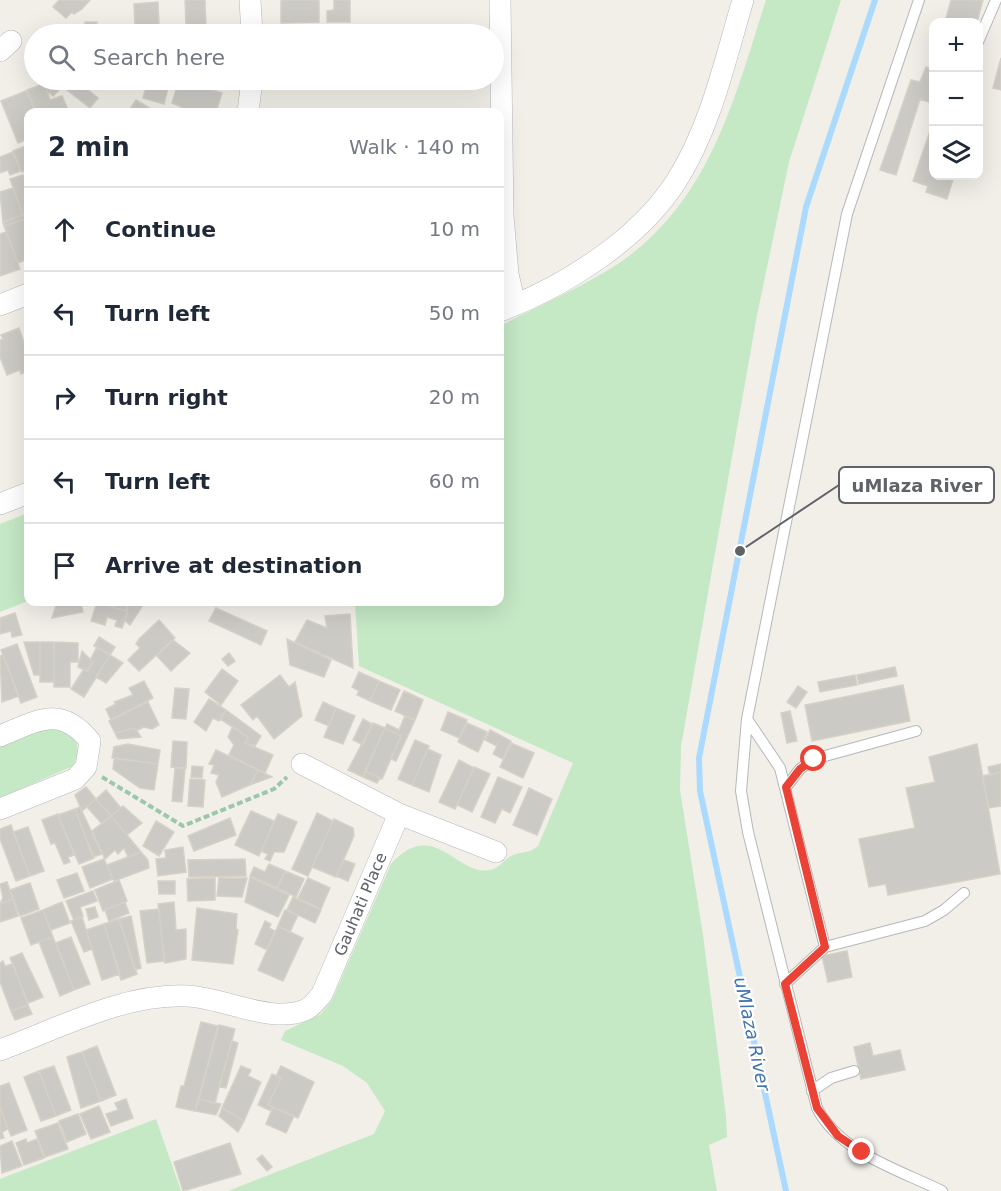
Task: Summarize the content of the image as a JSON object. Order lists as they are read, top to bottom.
{
  "streets": {
    "street": ["Gauhati Place"]
  },
  "water": ["uMlaza River"],
  "places": ["uMlaza River"],
  "page": {
    "map_buttons": ["+", "−"],
    "search": "Search here",
    "heading": ["2 min", "Walk · 140 m"],
    "list": [
      ["Continue", "10 m"],
      ["Turn left", "50 m"],
      ["Turn right", "20 m"],
      ["Turn left", "60 m"],
      "Arrive at destination"
    ]
  }
}
